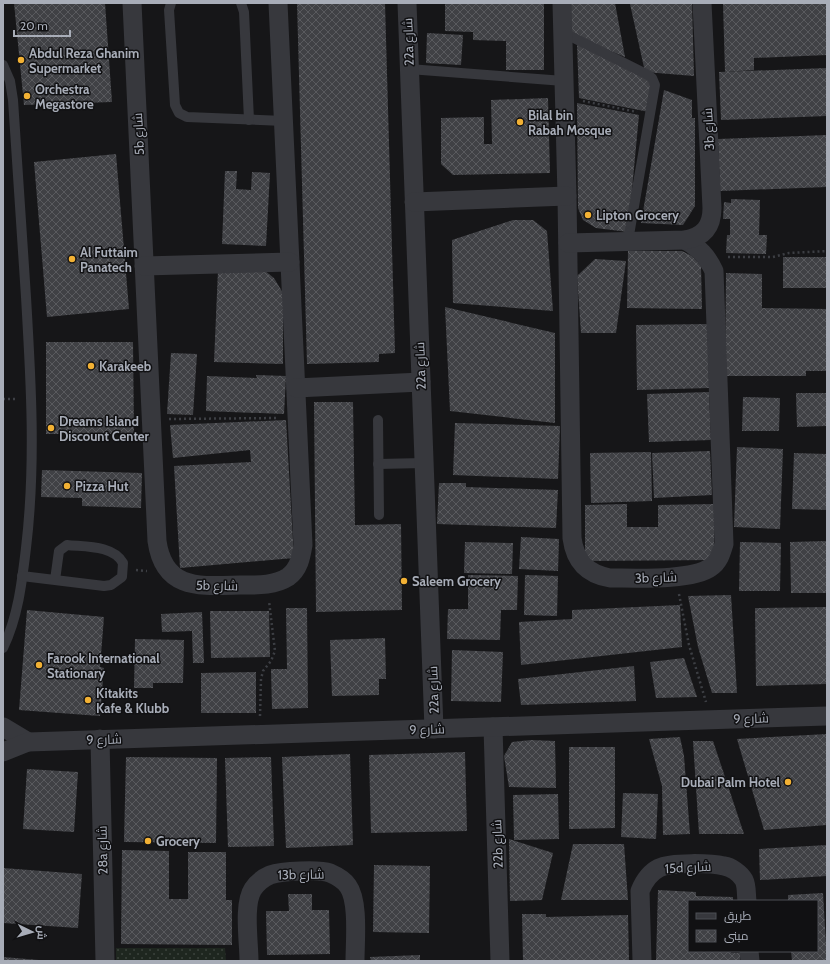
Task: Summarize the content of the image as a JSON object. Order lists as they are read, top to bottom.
{
  "streets": {
    "street": [
      "22a شارع",
      "3b شارع",
      "5b شارع",
      "شارع 9",
      "22b شارع",
      "28a شارع",
      "15d شارع",
      "13b شارع"
    ]
  },
  "crossings": [
    ["22a شارع", "شارع 9"],
    ["شارع 9", "22b شارع"],
    ["شارع 9", "28a شارع"]
  ],
  "places": [
    "Abdul Reza Ghanim Supermarket",
    "Orchestra Megastore",
    "Bilal bin Rabah Mosque",
    "Lipton Grocery",
    "Al Futtaim Panatech",
    "Karakeeb",
    "Dreams Island Discount Center",
    "Pizza Hut",
    "Saleem Grocery",
    "Farook International Stationary",
    "Kitakits Kafe & Klubb",
    "Dubai Palm Hotel",
    "Grocery"
  ],
  "legend": ["طريق", "مبنى"],
  "scale_bar": "20 m",
  "north": "right"
}
